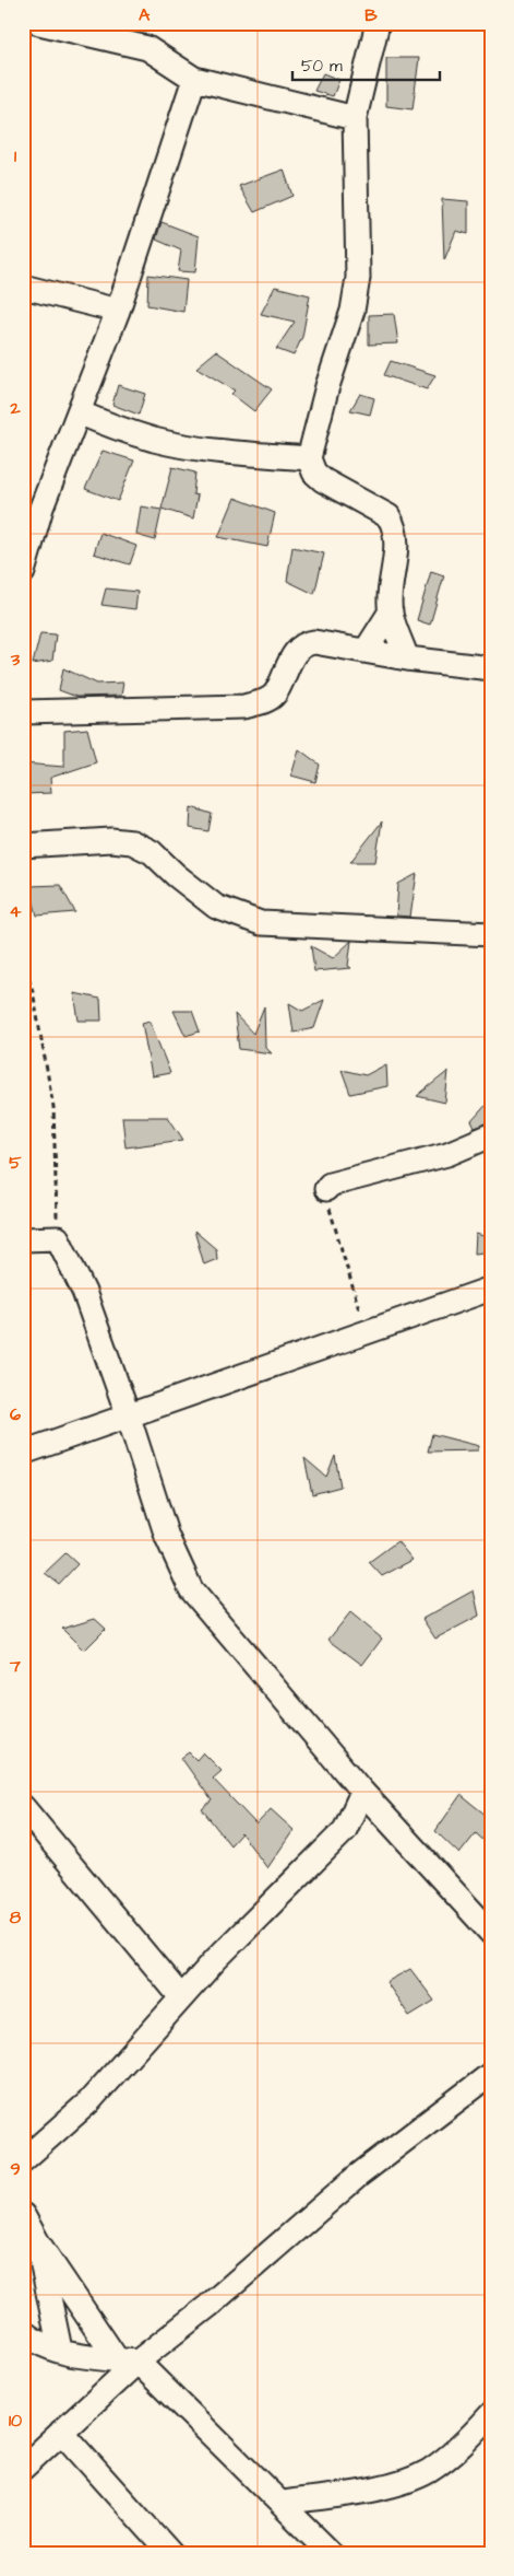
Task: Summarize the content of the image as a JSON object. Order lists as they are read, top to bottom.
{
  "scale_bar": "50 m",
  "grid": {
    "columns": ["A", "B"],
    "rows": [
      "1",
      "2",
      "3",
      "4",
      "5",
      "6",
      "7",
      "8",
      "9",
      "10"
    ]
  }
}
